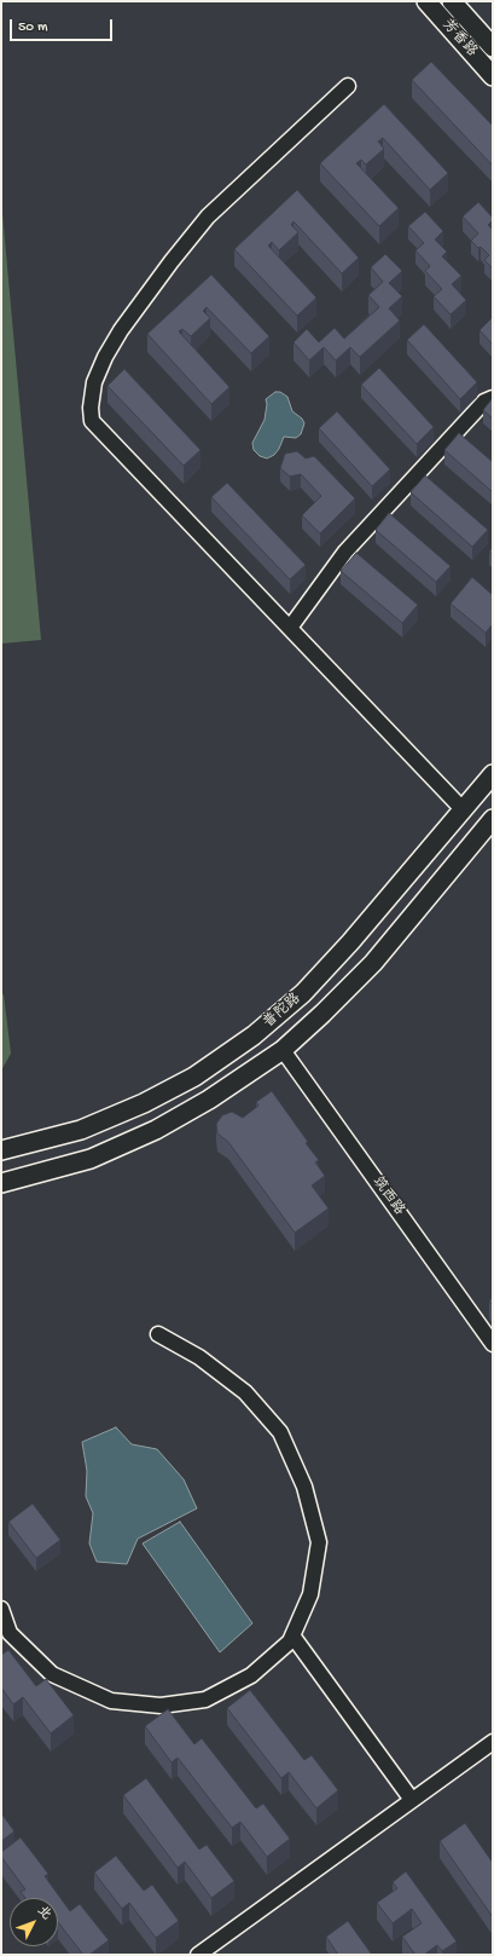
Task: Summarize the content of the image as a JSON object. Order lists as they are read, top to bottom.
{
  "streets": {
    "main road": ["芳香路", "普陀路"],
    "street": ["筑西路"]
  },
  "crossings": [
    ["普陀路", "筑西路"]
  ],
  "scale_bar": "50 m",
  "north": "top right"
}
